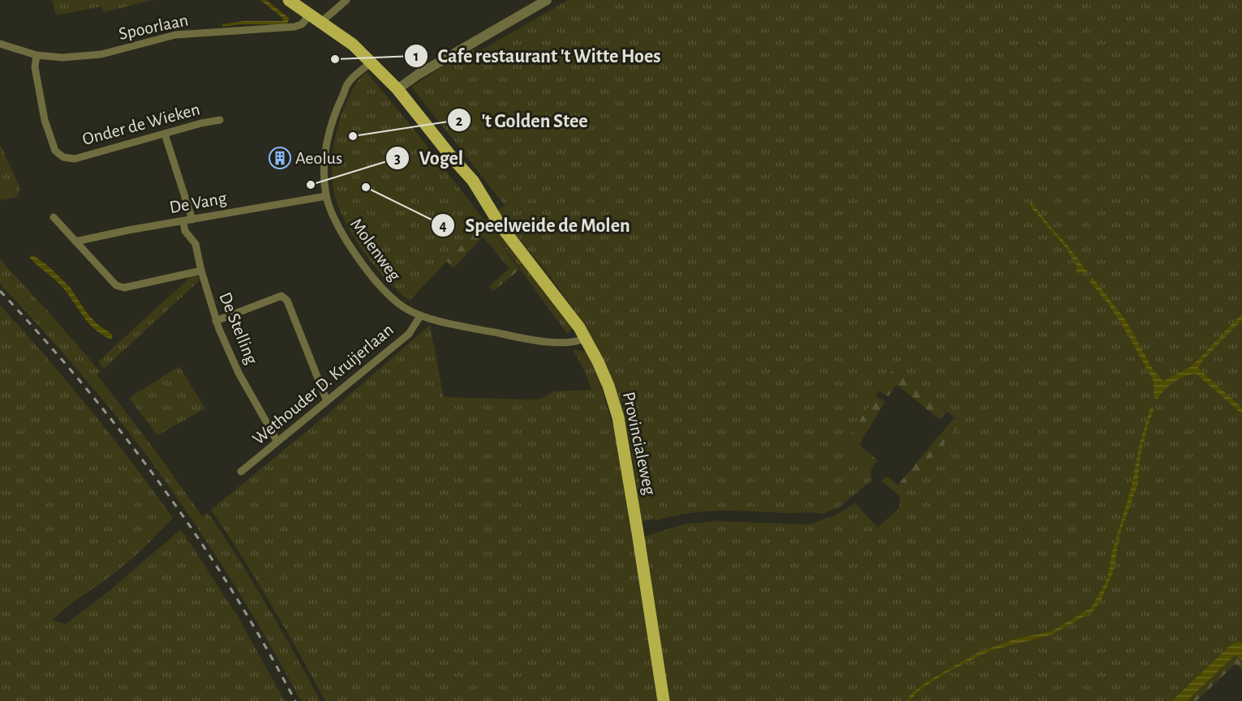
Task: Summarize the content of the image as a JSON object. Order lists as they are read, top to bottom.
{
  "streets": {
    "main road": ["Provincialeweg"],
    "street": [
      "Spoorlaan",
      "Onder de Wieken",
      "De Vang",
      "Molenweg",
      "De Stelling",
      "Wethouder D. Kruijerlaan"
    ]
  },
  "crossings": [
    ["Spoorlaan", "Onder de Wieken"],
    ["Spoorlaan", "Provincialeweg"],
    ["De Vang", "Molenweg"],
    ["De Vang", "De Stelling"],
    ["Molenweg", "Wethouder D. Kruijerlaan"],
    ["Molenweg", "Provincialeweg"],
    ["De Stelling", "Wethouder D. Kruijerlaan"]
  ],
  "places": {
    "other": [
      "Cafe restaurant 't Witte Hoes",
      "'t Golden Stee",
      "Vogel",
      "Speelweide de Molen"
    ],
    "building": ["Aeolus"]
  }
}
